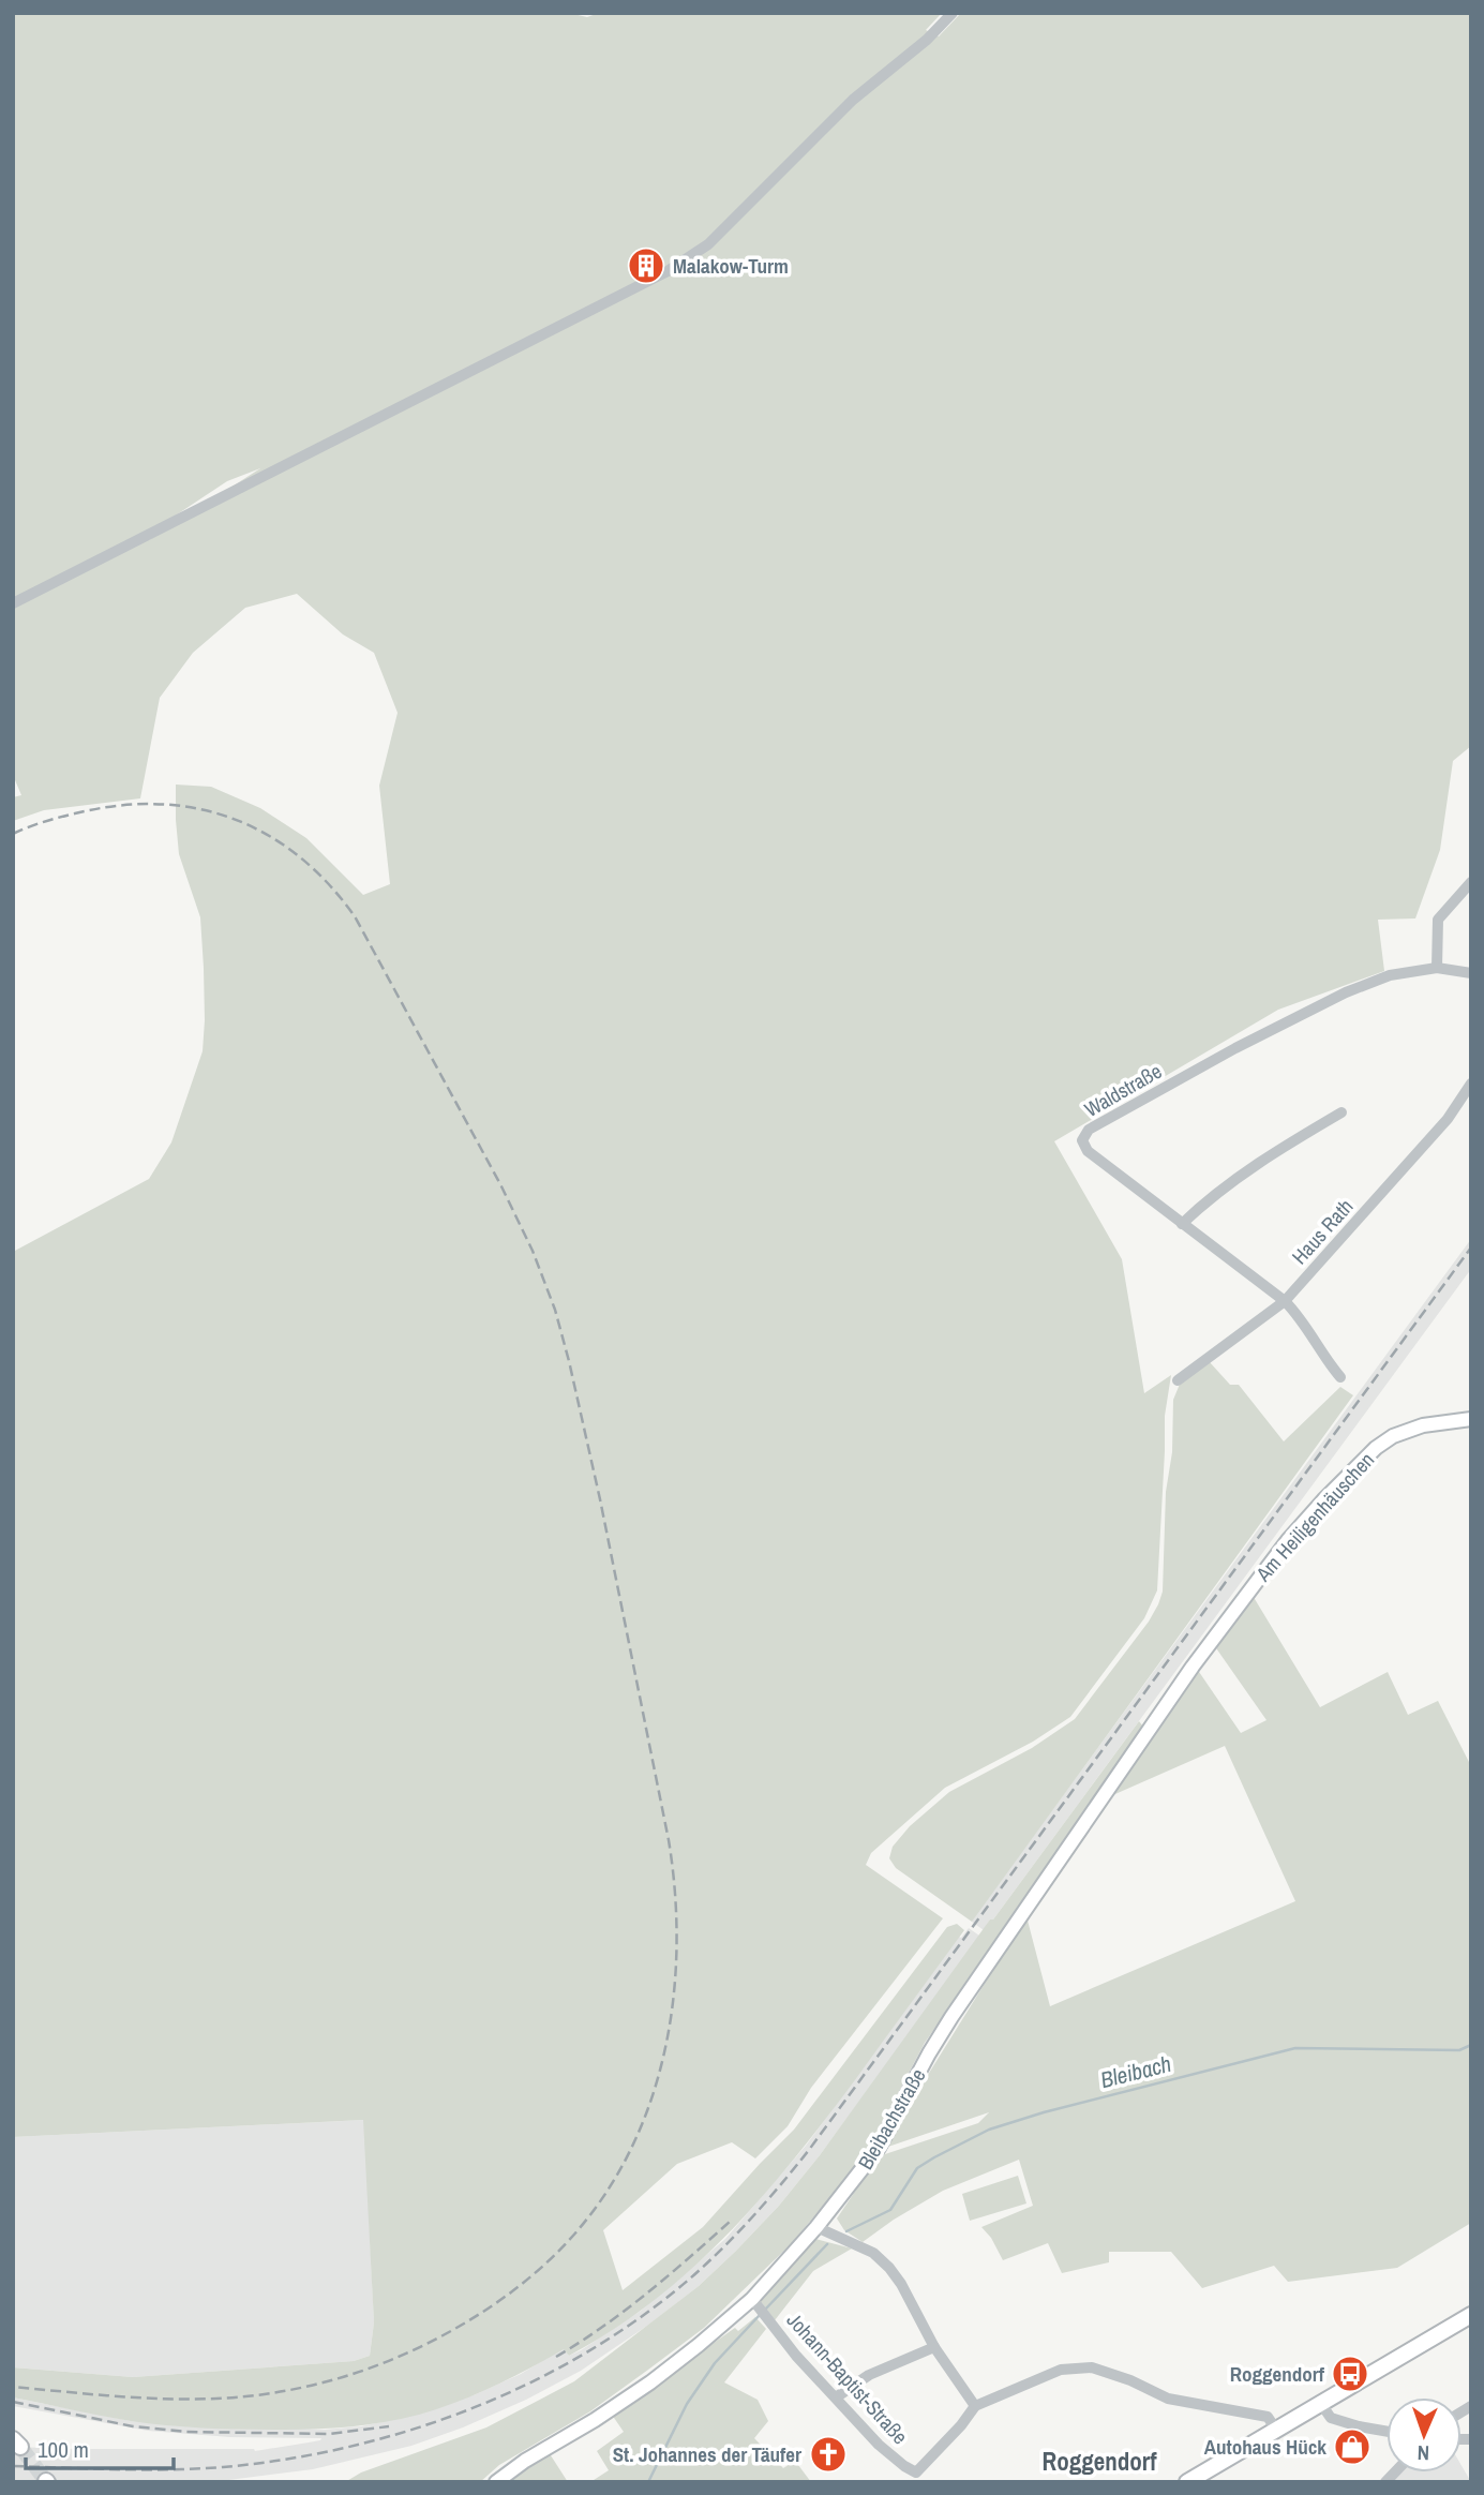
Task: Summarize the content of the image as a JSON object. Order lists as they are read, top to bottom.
{
  "streets": {
    "main road": ["Am Heiligenhäuschen", "Bleibachstraße"],
    "street": ["Waldstraße", "Haus Rath", "Johann-Baptist-Straße"]
  },
  "crossings": [
    ["Waldstraße", "Haus Rath"],
    ["Am Heiligenhäuschen", "Bleibachstraße"],
    ["Bleibachstraße", "Johann-Baptist-Straße"]
  ],
  "districts": ["Roggendorf"],
  "water": ["Bleibach"],
  "places": {
    "building": ["Malakow-Turm"],
    "bus stop": ["Roggendorf"],
    "shop": ["Autohaus Hück"],
    "church": ["St. Johannes der Täufer"]
  },
  "scale_bar": "100 m",
  "north": "bottom"
}
